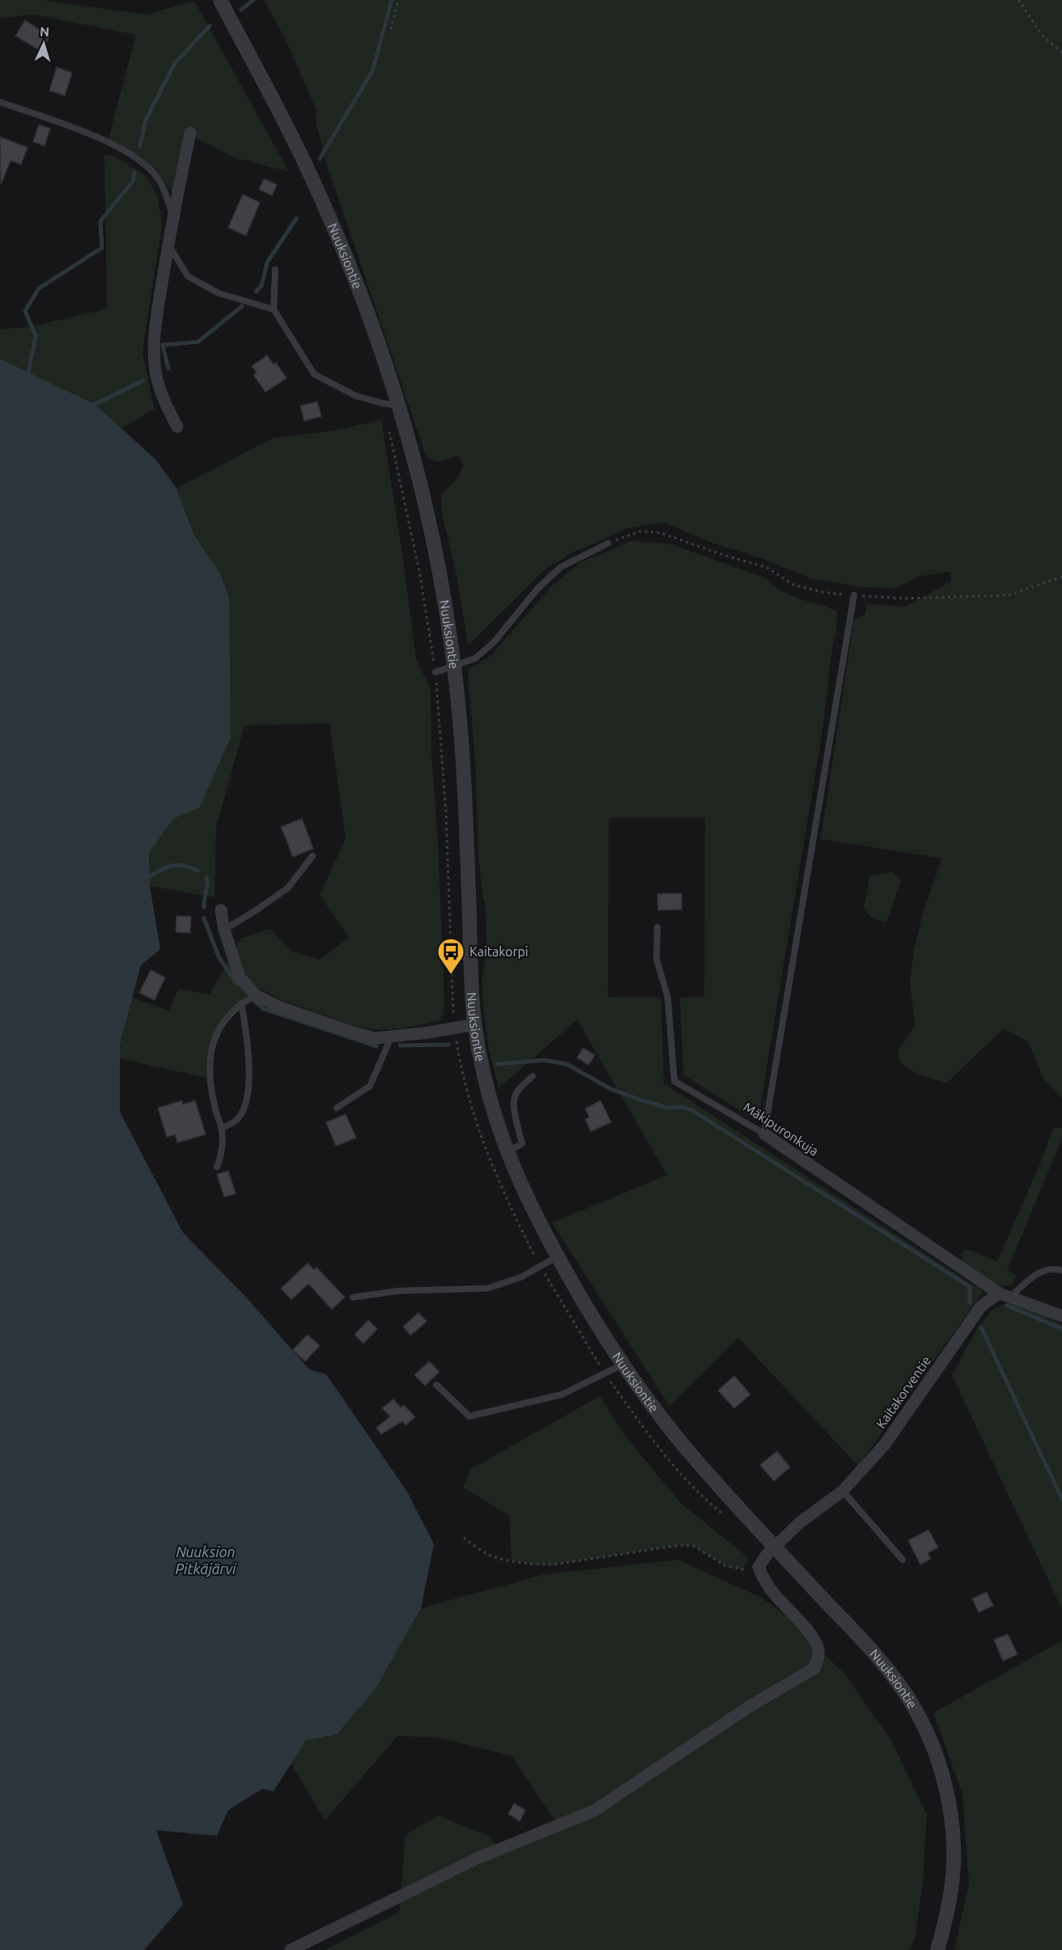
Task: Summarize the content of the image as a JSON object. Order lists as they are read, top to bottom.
{
  "streets": {
    "street": ["Nuuksiontie", "Mäkipuronkuja", "Kaitakorventie"]
  },
  "crossings": [
    ["Nuuksiontie", "Kaitakorventie"],
    ["Mäkipuronkuja", "Kaitakorventie"]
  ],
  "water": ["Nuuksion Pitkäjärvi"],
  "places": {
    "bus stop": ["Kaitakorpi"]
  },
  "north": "top"
}
